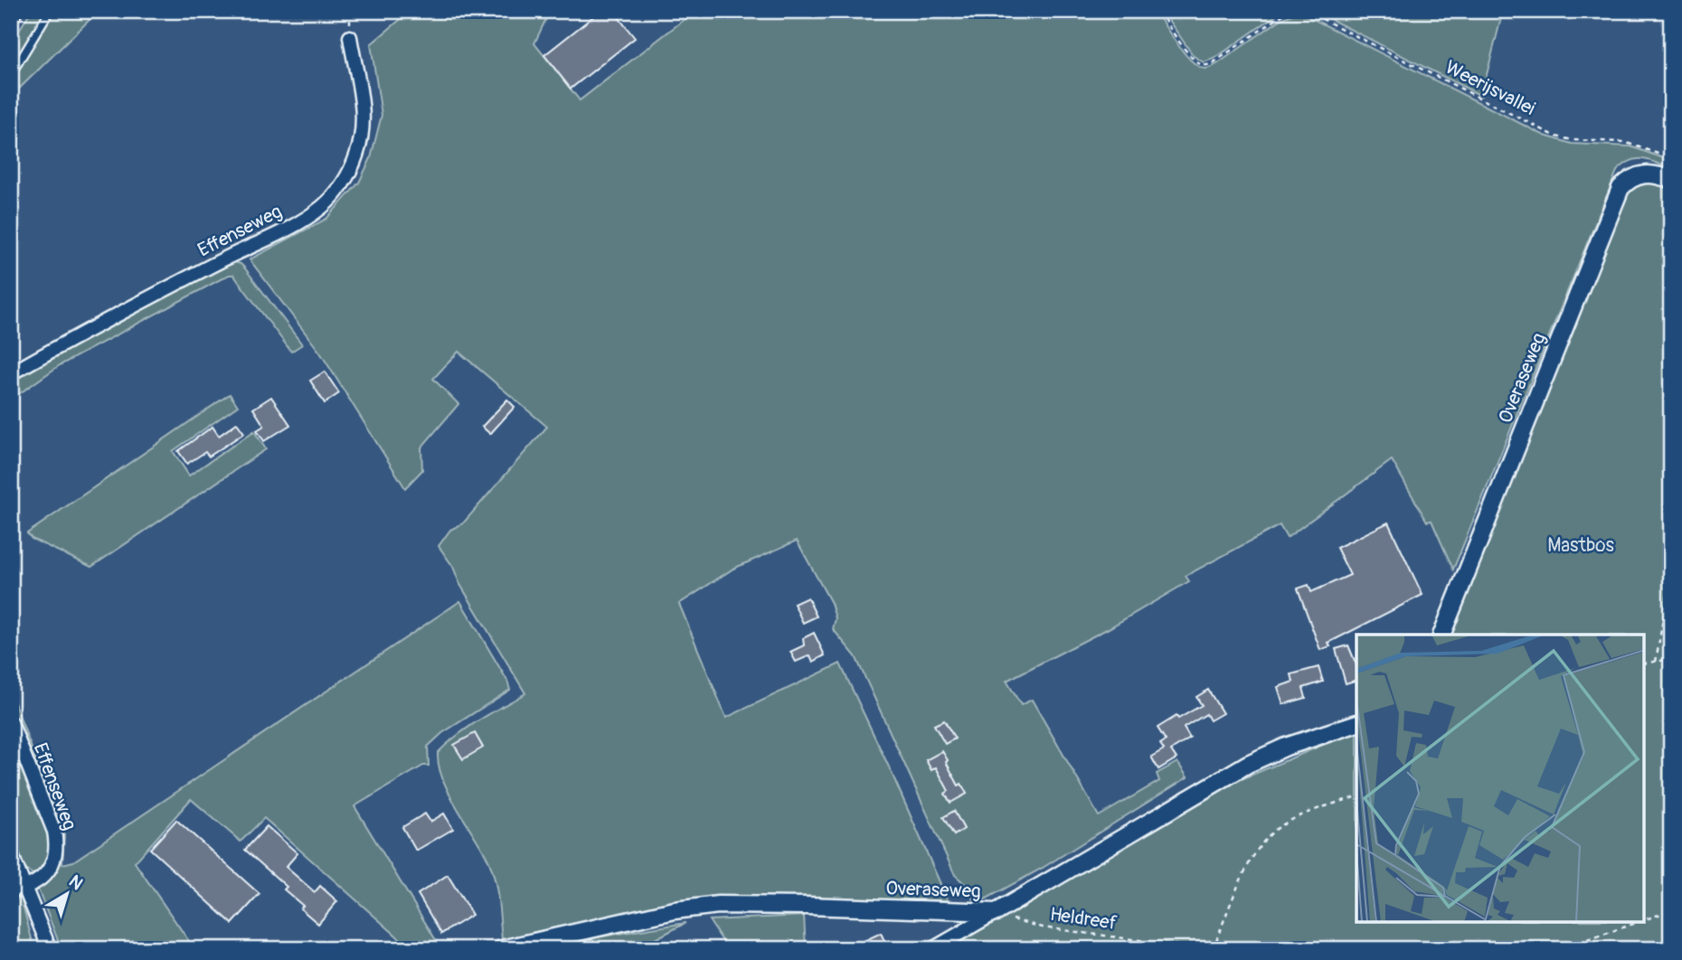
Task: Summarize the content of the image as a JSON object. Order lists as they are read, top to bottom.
{
  "streets": {
    "street": ["Effenseweg", "Overaseweg"],
    "path": ["Weerijsvallei", "Heldreef"]
  },
  "crossings": [
    ["Overaseweg", "Heldreef"]
  ],
  "parks": ["Mastbos"],
  "north": "top right"
}
